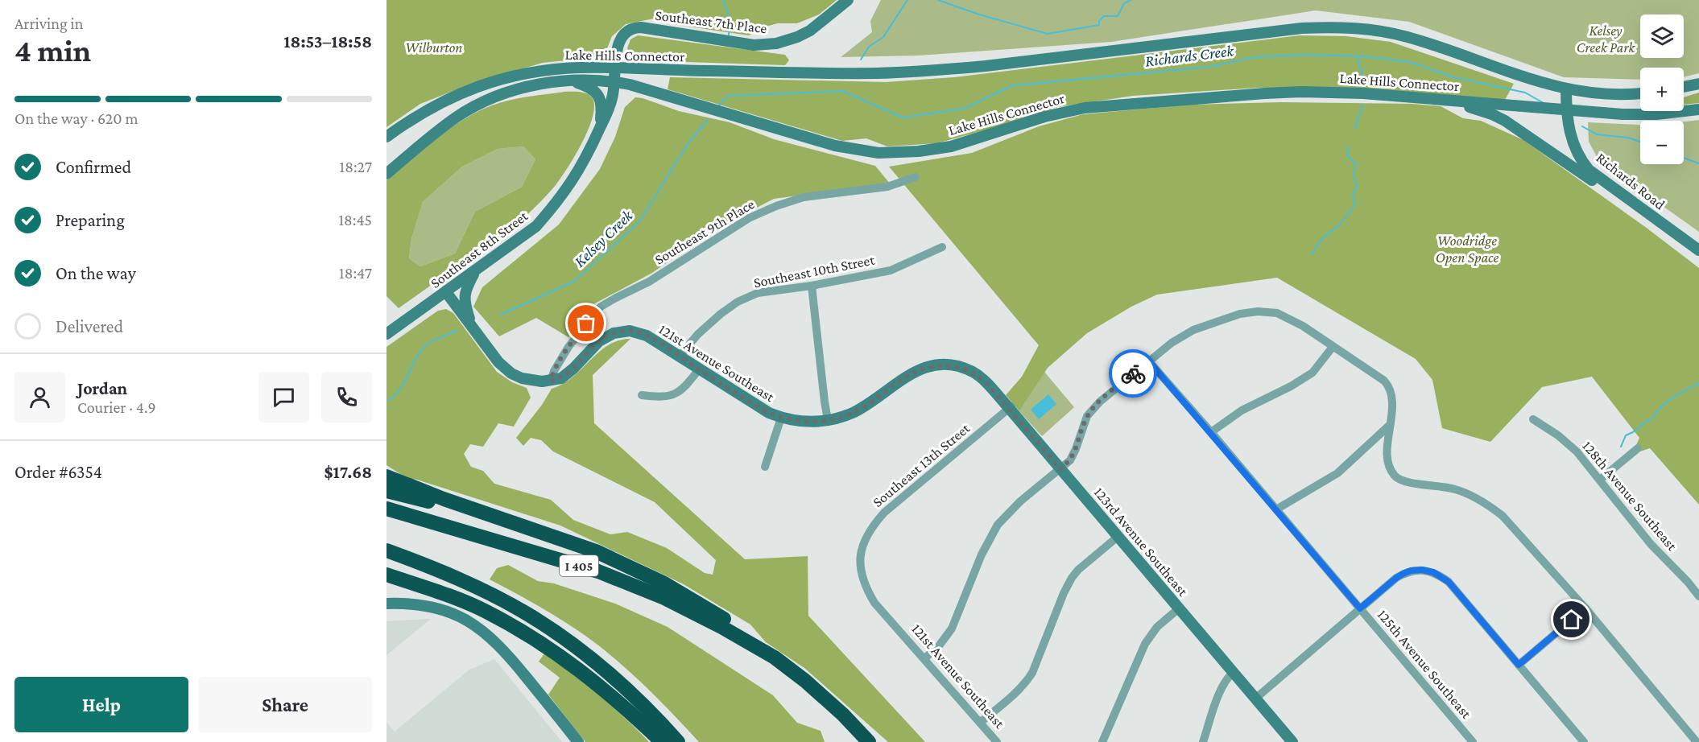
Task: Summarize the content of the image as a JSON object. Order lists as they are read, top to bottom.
{
  "streets": {
    "highway": ["I 405"],
    "main road": [
      "Southeast 7th Place",
      "Lake Hills Connector",
      "Richards Road",
      "Southeast 8th Street",
      "121st Avenue Southeast",
      "123rd Avenue Southeast"
    ],
    "street": [
      "Southeast 9th Place",
      "Southeast 10th Street",
      "Southeast 13th Street",
      "128th Avenue Southeast",
      "125th Avenue Southeast"
    ]
  },
  "crossings": [
    ["Southeast 7th Place", "Lake Hills Connector"],
    ["Southeast 7th Place", "Southeast 8th Street"],
    ["Lake Hills Connector", "Richards Road"],
    ["Lake Hills Connector", "Southeast 8th Street"],
    ["Southeast 9th Place", "121st Avenue Southeast"],
    ["Southeast 10th Street", "121st Avenue Southeast"],
    ["121st Avenue Southeast", "Southeast 13th Street"],
    ["121st Avenue Southeast", "123rd Avenue Southeast"],
    ["Southeast 13th Street", "123rd Avenue Southeast"]
  ],
  "water": ["Richards Creek", "Kelsey Creek"],
  "parks": ["Kelsey Creek Park", "Wilburton", "Woodridge Open Space"],
  "page": {
    "heading": ["4 min", "Arriving in", "18:53–18:58"],
    "panel": [
      "Jordan",
      "Courier · 4.9",
      "Order #6354",
      "$17.68"
    ],
    "map_buttons": ["+", "−"],
    "bar": "On the way · 620 m",
    "list": [
      ["Confirmed", "18:27"],
      ["Preparing", "18:45"],
      ["On the way", "18:47"],
      "Delivered"
    ],
    "buttons": ["Help", "Share"]
  }
}
